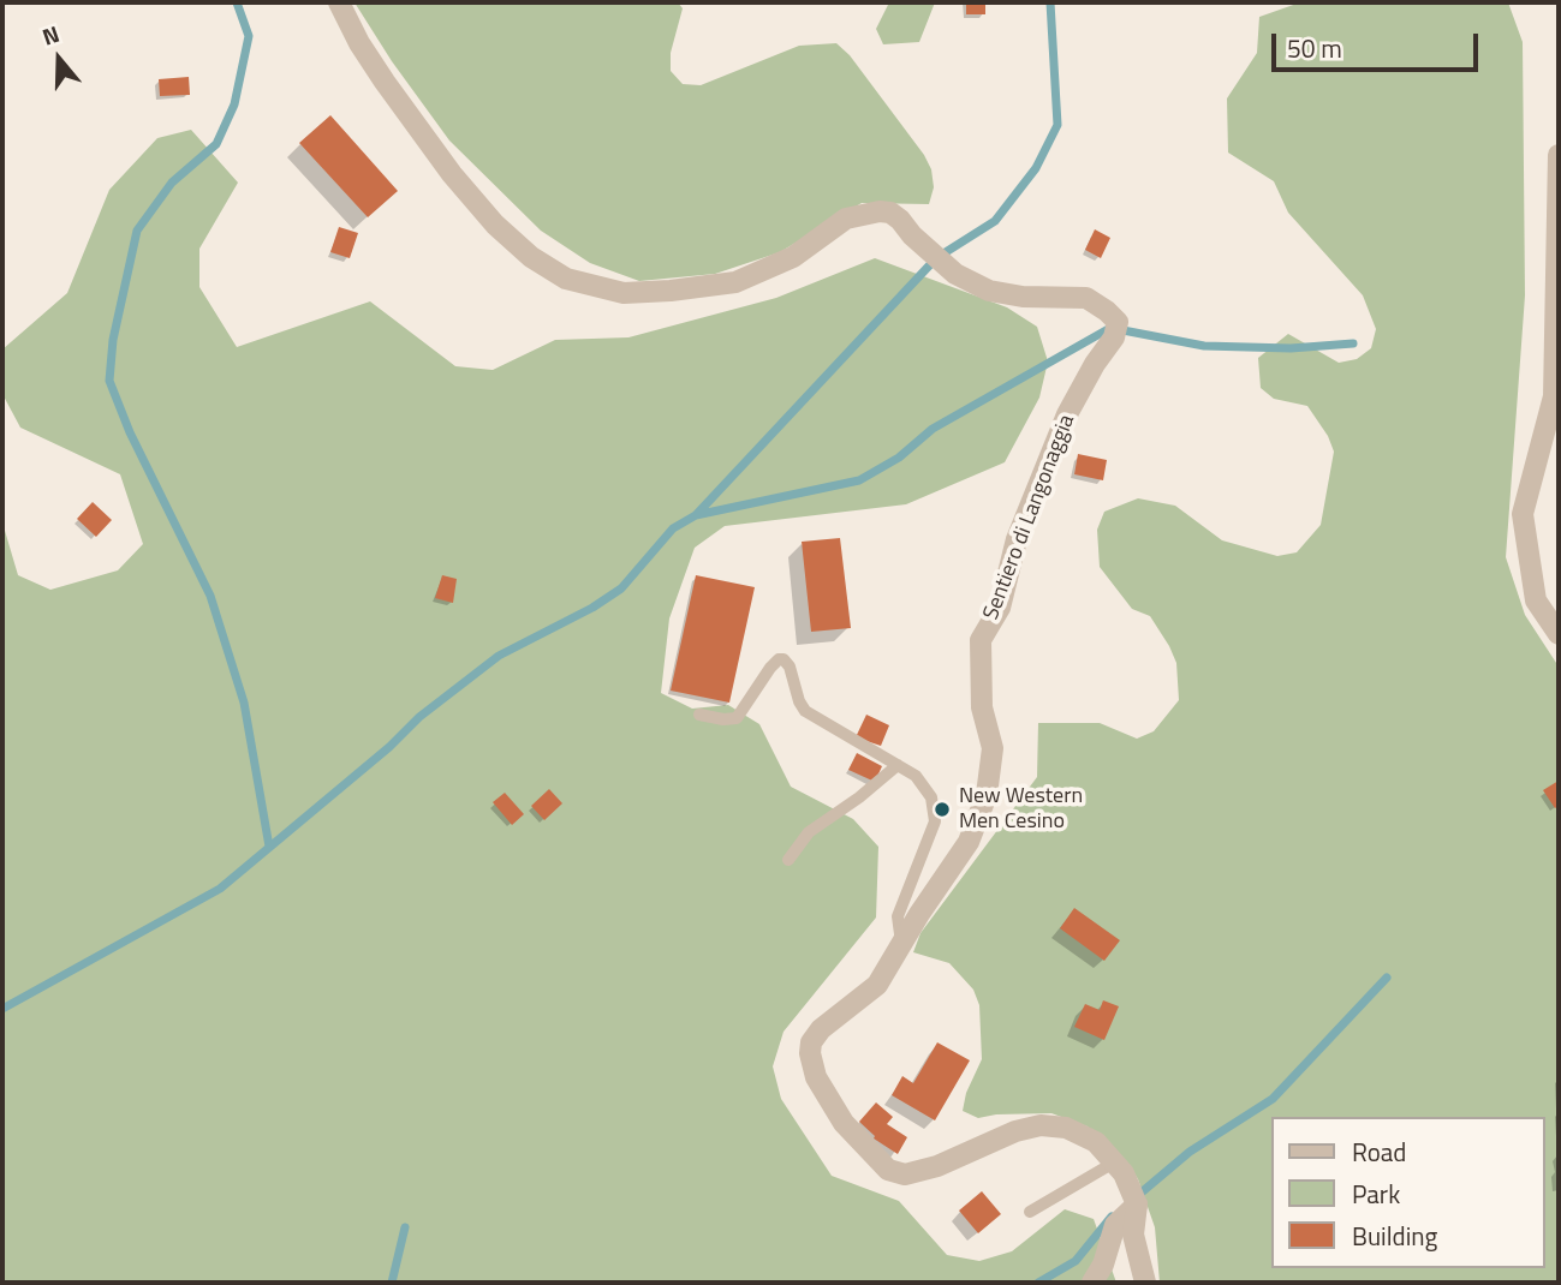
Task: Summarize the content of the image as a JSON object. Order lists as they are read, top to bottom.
{
  "streets": {
    "street": ["Sentiero di Langonaggia"]
  },
  "places": ["New Western Men Cesino"],
  "legend": ["Road", "Park", "Building"],
  "scale_bar": "50 m",
  "north": "top"
}
